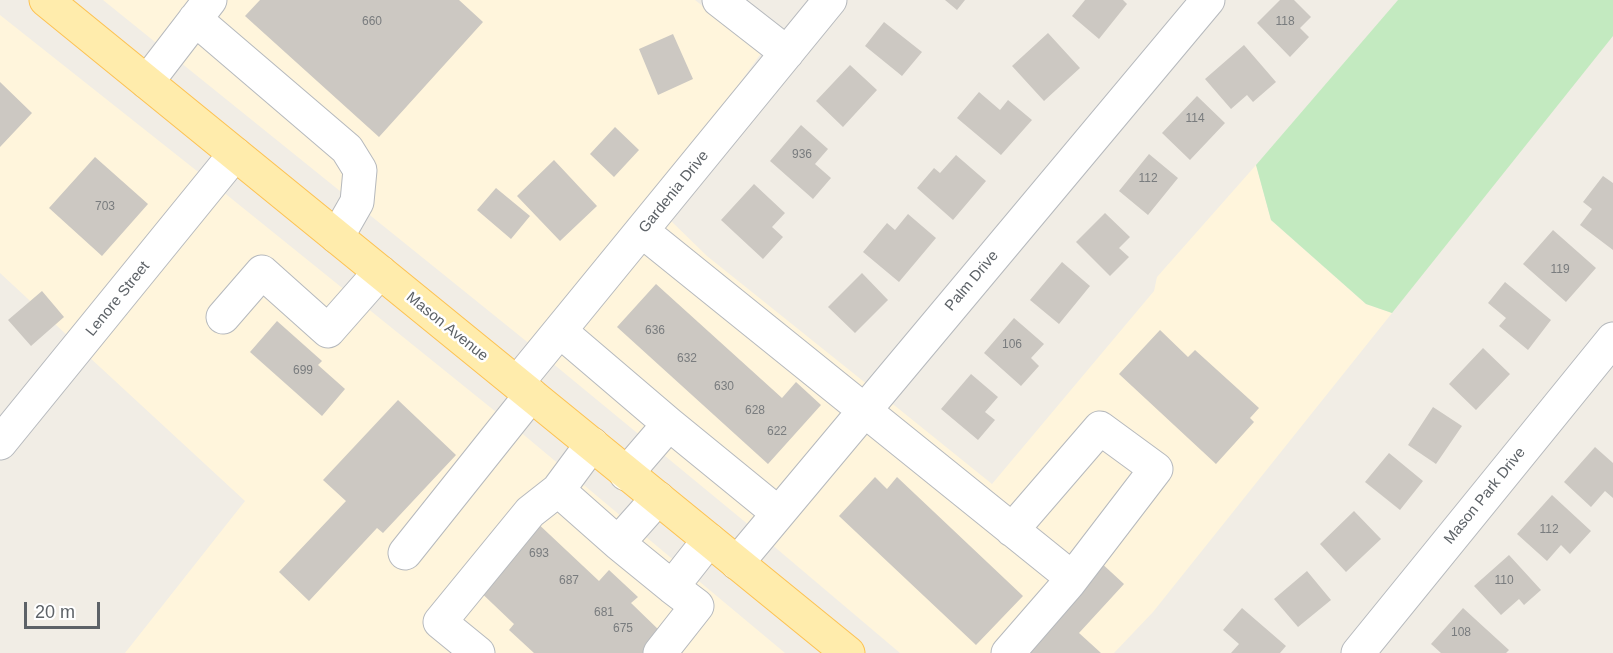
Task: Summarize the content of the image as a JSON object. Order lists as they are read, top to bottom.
{
  "streets": {
    "main road": ["Mason Avenue"],
    "street": [
      "Gardenia Drive",
      "Palm Drive",
      "Lenore Street",
      "Mason Park Drive"
    ]
  },
  "crossings": [
    ["Gardenia Drive", "Mason Avenue"],
    ["Palm Drive", "Mason Avenue"],
    ["Lenore Street", "Mason Avenue"]
  ],
  "house_numbers": [
    "660",
    "118",
    "114",
    "936",
    "112",
    "703",
    "119",
    "636",
    "106",
    "632",
    "699",
    "630",
    "628",
    "622",
    "112",
    "693",
    "687",
    "110",
    "681",
    "675",
    "108"
  ],
  "scale_bar": "20 m"
}
